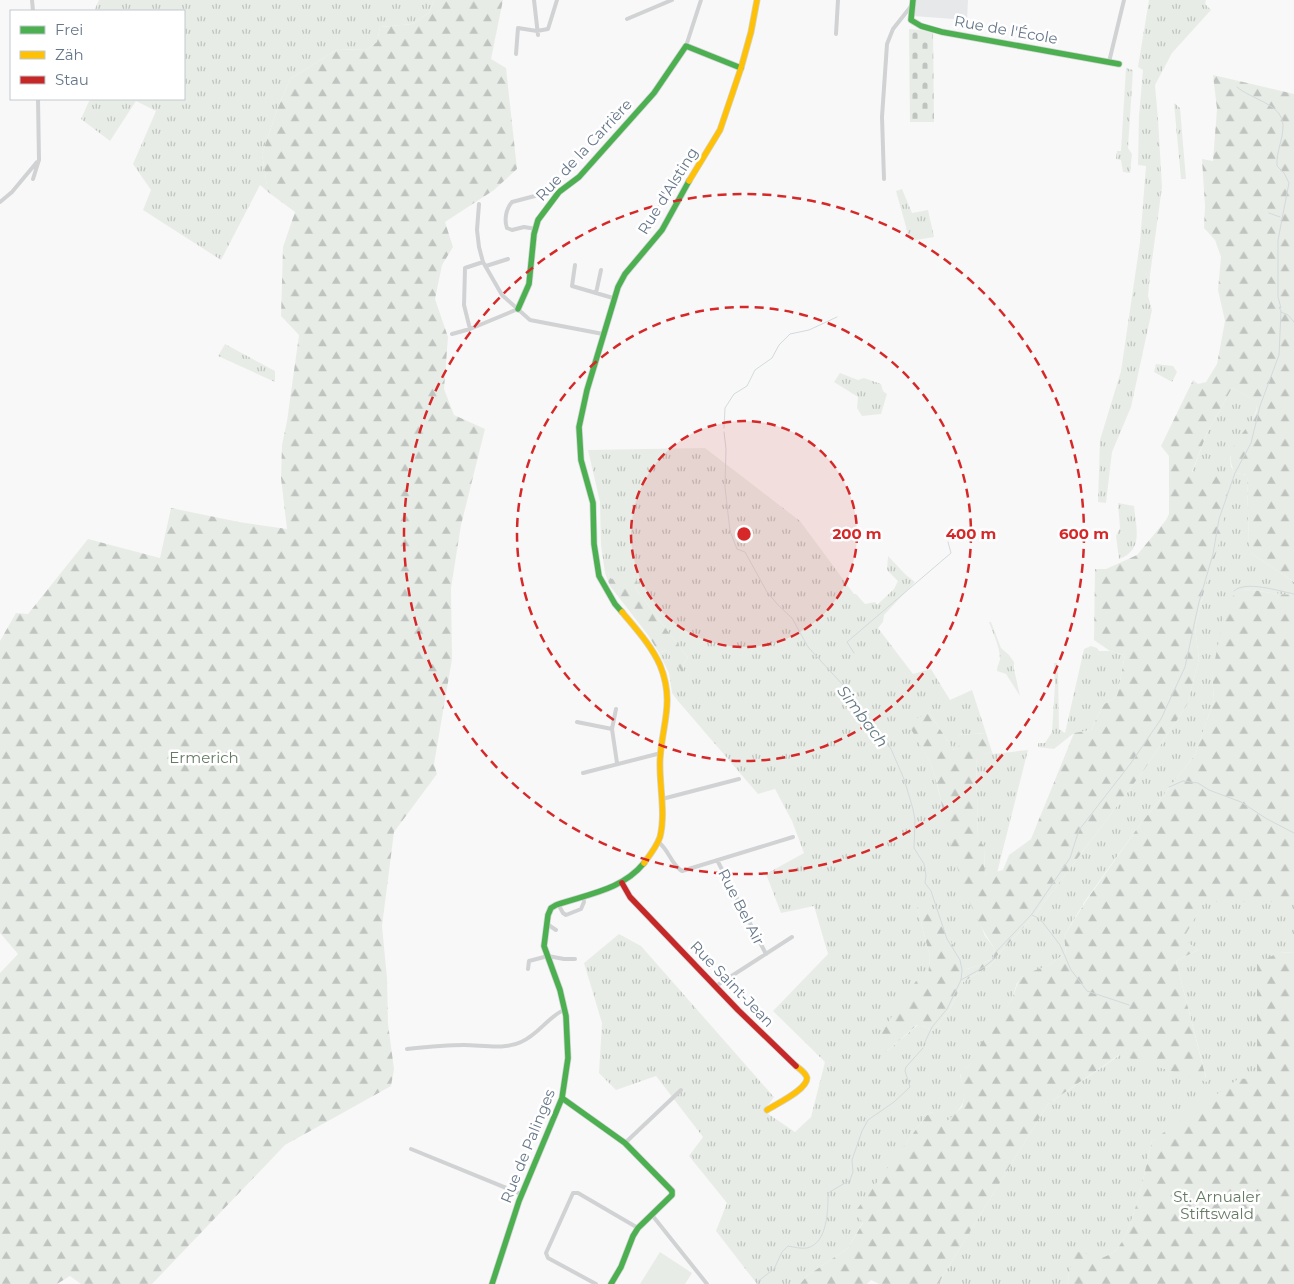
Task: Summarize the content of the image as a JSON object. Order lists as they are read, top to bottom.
{
  "streets": {
    "main road": [
      "Rue de l'École",
      "Rue de la Carrière",
      "Rue d'Alsting",
      "Rue Saint-Jean",
      "Rue de Palinges"
    ],
    "street": ["Rue Bel Air"]
  },
  "water": ["Simbach"],
  "parks": ["Ermerich", "St. Arnualer Stiftswald"],
  "legend": ["Frei", "Zäh", "Stau"],
  "rings": ["200 m", "400 m", "600 m"]
}
